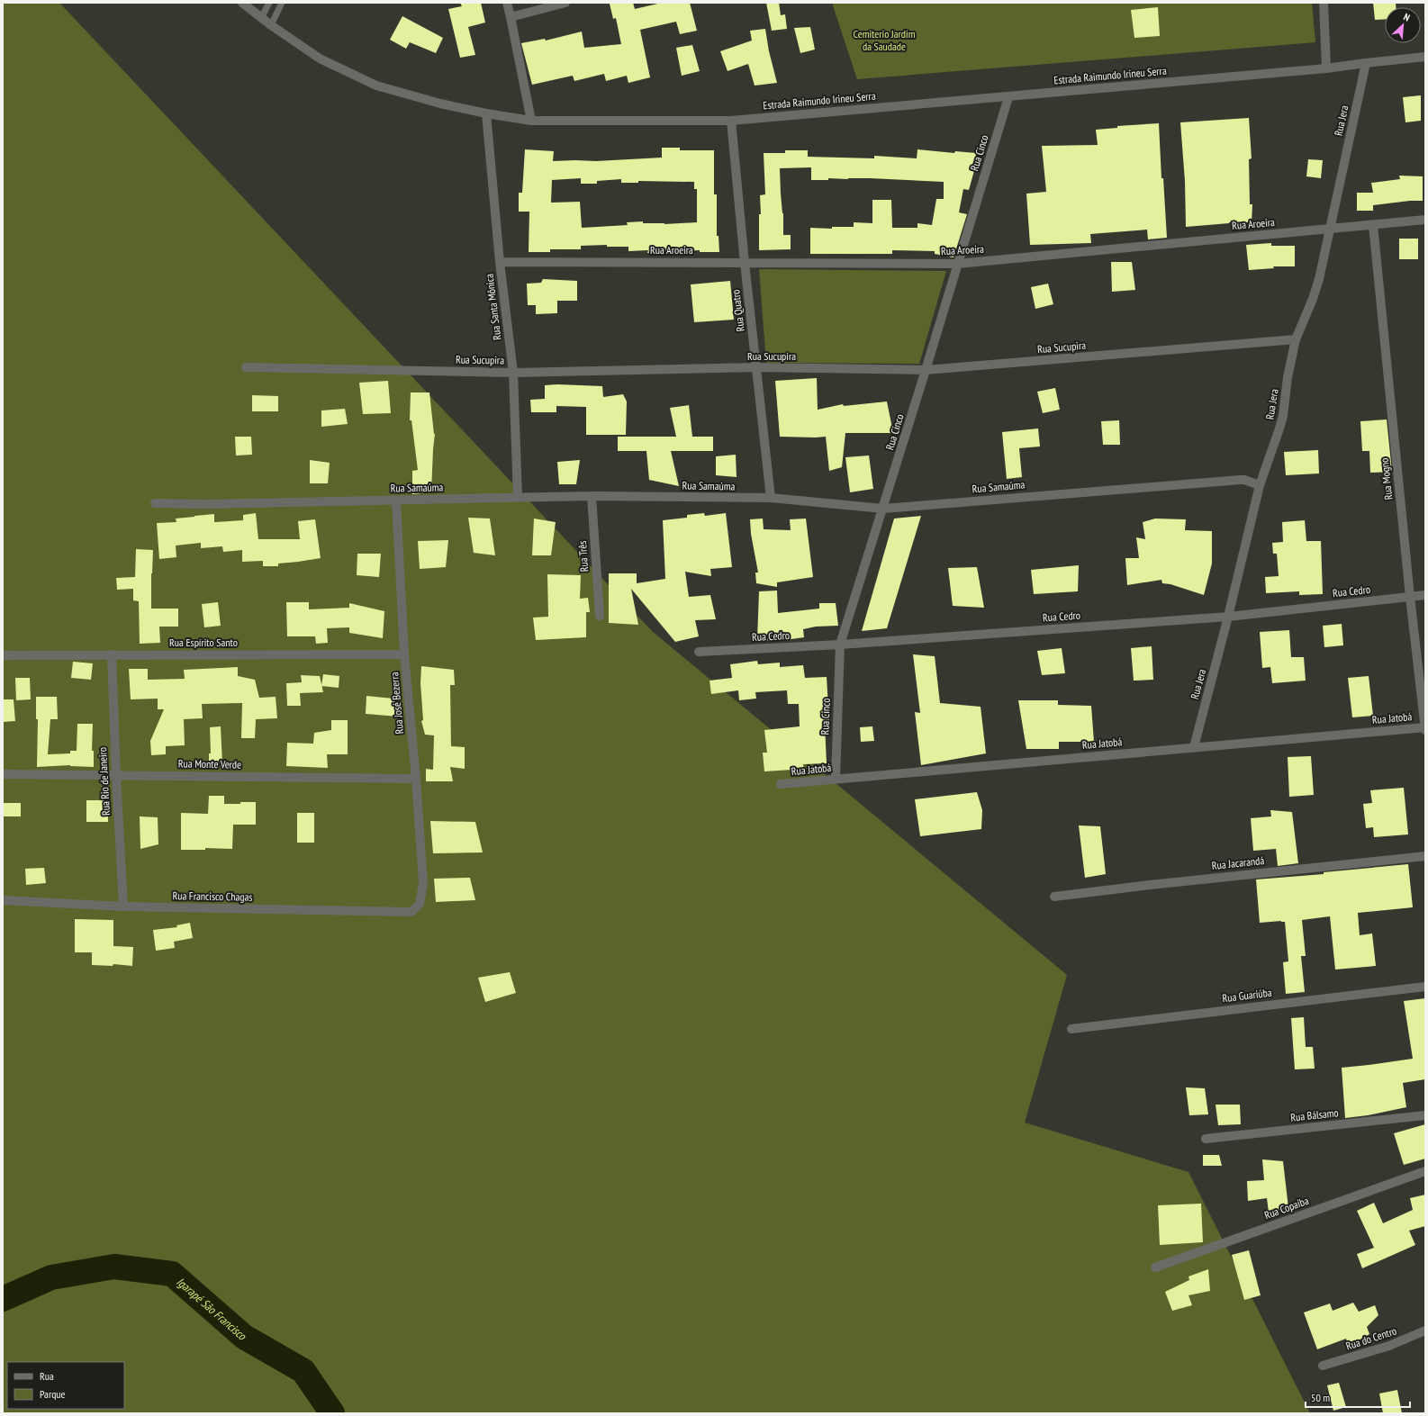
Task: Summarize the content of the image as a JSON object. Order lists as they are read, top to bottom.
{
  "streets": {
    "street": [
      "Estrada Raimundo Irineu Serra",
      "Rua Jera",
      "Rua Cinco",
      "Rua Aroeira",
      "Rua Santa Mônica",
      "Rua Quatro",
      "Rua Sucupira",
      "Rua Mogno",
      "Rua Samaúma",
      "Rua Três",
      "Rua Cedro",
      "Rua Espírito Santo",
      "Rua José Bezerra",
      "Rua Jatobá",
      "Rua Monte Verde",
      "Rua Rio de Janeiro",
      "Rua Jacarandá",
      "Rua Francisco Chagas",
      "Rua Guariúba",
      "Rua Bálsamo",
      "Rua Copaíba",
      "Rua do Centro"
    ]
  },
  "crossings": [
    ["Estrada Raimundo Irineu Serra", "Rua Jera"],
    ["Estrada Raimundo Irineu Serra", "Rua Cinco"],
    ["Estrada Raimundo Irineu Serra", "Rua Santa Mônica"],
    ["Estrada Raimundo Irineu Serra", "Rua Quatro"],
    ["Rua Jera", "Rua Aroeira"],
    ["Rua Jera", "Rua Sucupira"],
    ["Rua Jera", "Rua Samaúma"],
    ["Rua Jera", "Rua Cedro"],
    ["Rua Jera", "Rua Jatobá"],
    ["Rua Cinco", "Rua Aroeira"],
    ["Rua Cinco", "Rua Sucupira"],
    ["Rua Cinco", "Rua Samaúma"],
    ["Rua Cinco", "Rua Cedro"],
    ["Rua Cinco", "Rua Jatobá"],
    ["Rua Aroeira", "Rua Santa Mônica"],
    ["Rua Aroeira", "Rua Quatro"],
    ["Rua Aroeira", "Rua Mogno"],
    ["Rua Santa Mônica", "Rua Sucupira"],
    ["Rua Santa Mônica", "Rua Samaúma"],
    ["Rua Quatro", "Rua Sucupira"],
    ["Rua Quatro", "Rua Samaúma"],
    ["Rua Mogno", "Rua Cedro"],
    ["Rua Mogno", "Rua Jatobá"],
    ["Rua Samaúma", "Rua Três"],
    ["Rua Samaúma", "Rua José Bezerra"],
    ["Rua Espírito Santo", "Rua José Bezerra"],
    ["Rua Espírito Santo", "Rua Rio de Janeiro"],
    ["Rua José Bezerra", "Rua Monte Verde"],
    ["Rua José Bezerra", "Rua Francisco Chagas"],
    ["Rua Monte Verde", "Rua Rio de Janeiro"],
    ["Rua Rio de Janeiro", "Rua Francisco Chagas"]
  ],
  "water": ["Igarapé São Francisco"],
  "parks": ["Cemiterio Jardim da Saudade"],
  "legend": ["Rua", "Parque"],
  "scale_bar": "50 m",
  "north": "top right"
}
